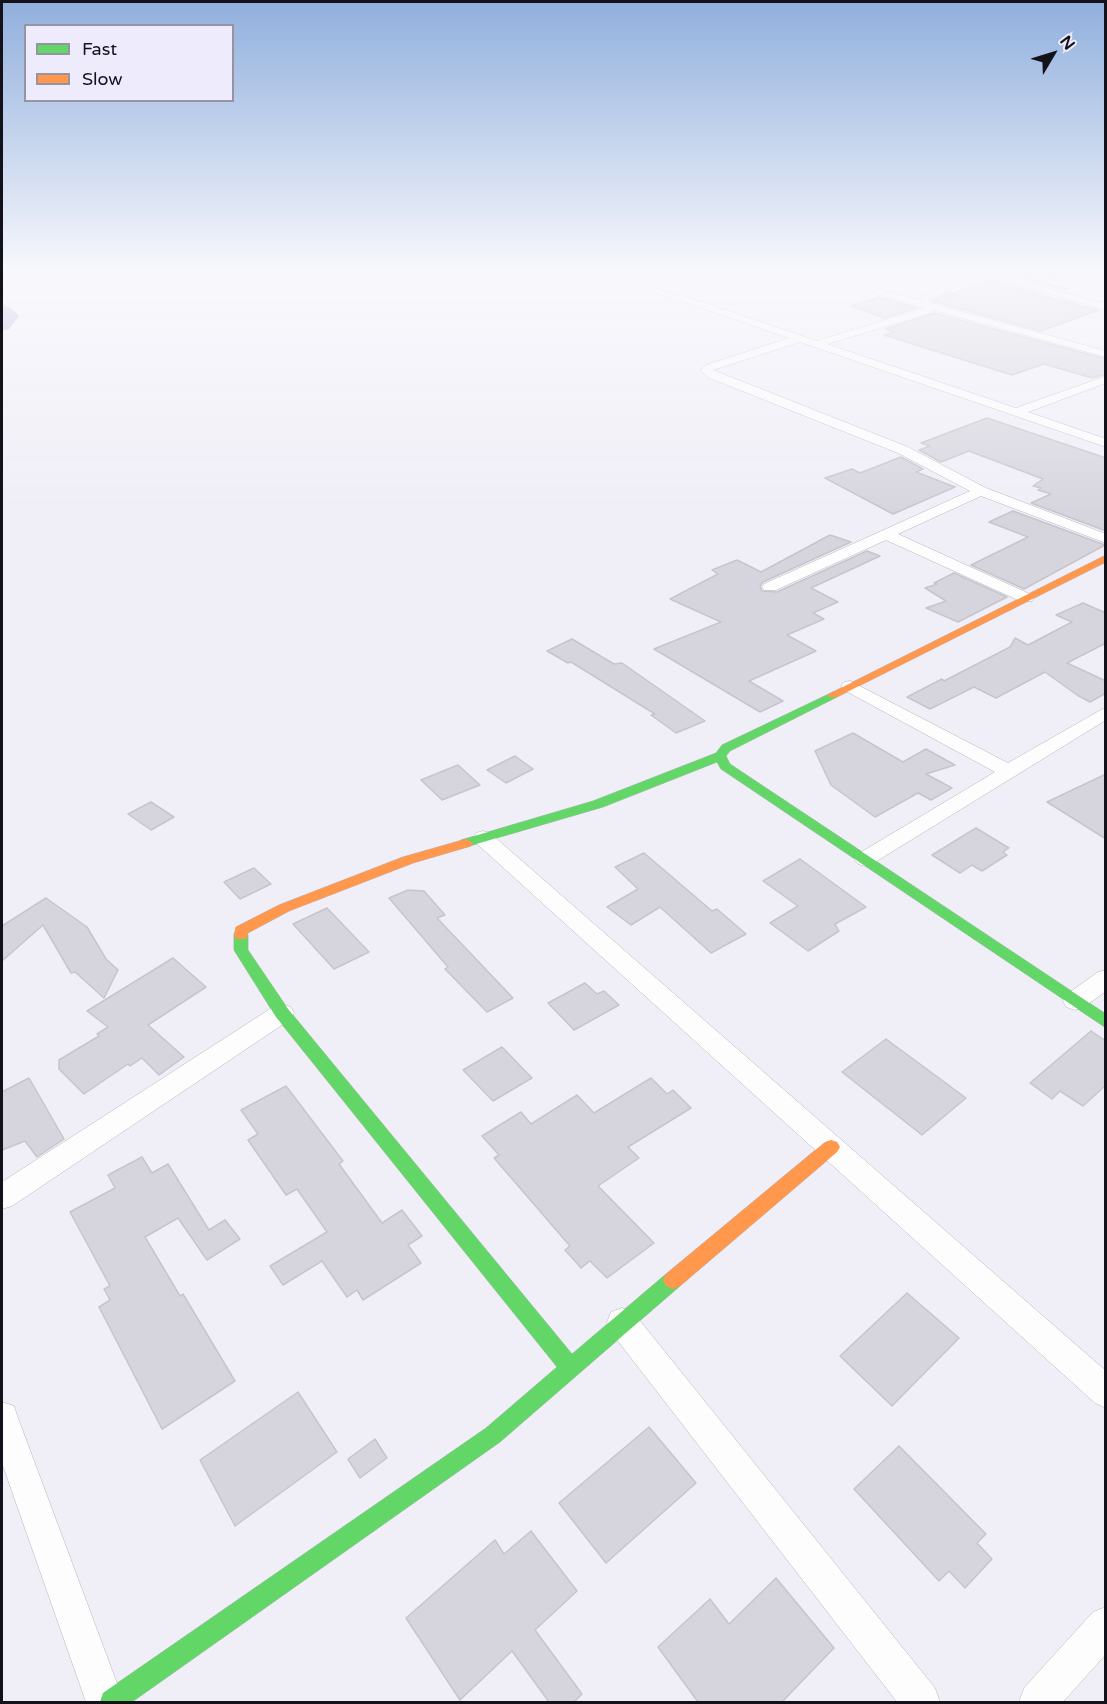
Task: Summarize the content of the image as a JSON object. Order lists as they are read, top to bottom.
{
  "legend": ["Fast", "Slow"],
  "north": "top right"
}
